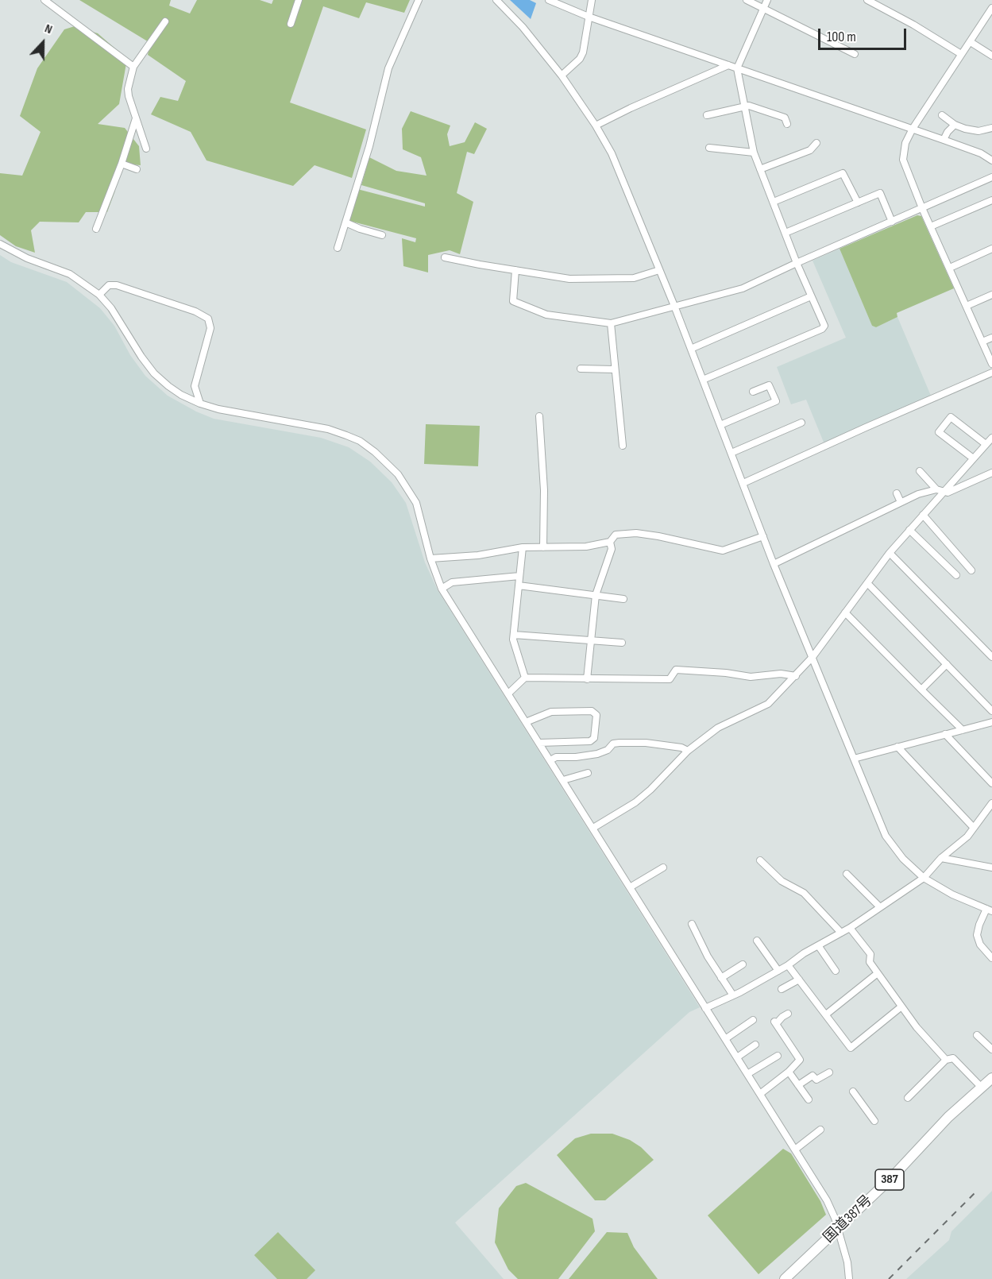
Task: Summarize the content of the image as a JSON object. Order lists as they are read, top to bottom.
{
  "streets": {
    "highway": ["387", "国道387号"]
  },
  "scale_bar": "100 m",
  "north": "top"
}
